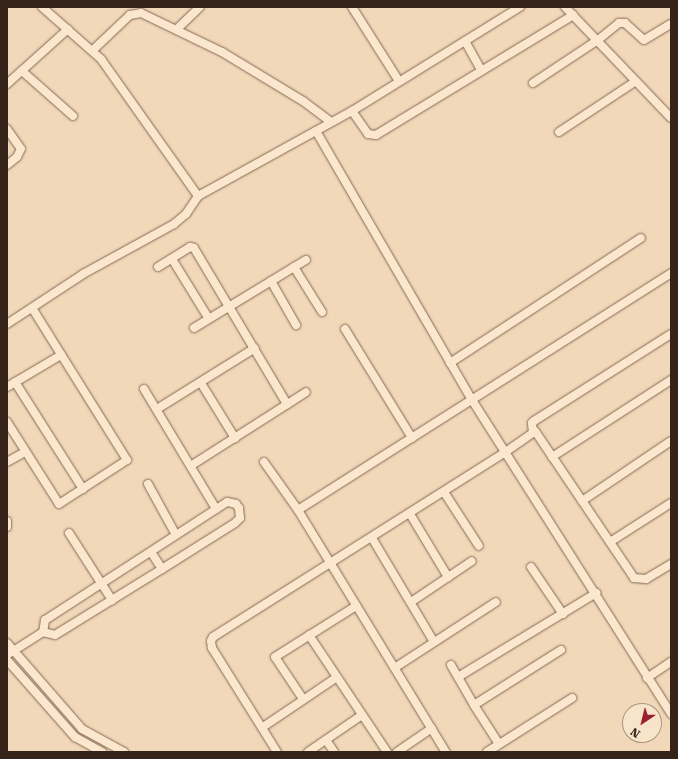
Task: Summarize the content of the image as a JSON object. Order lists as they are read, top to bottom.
{
  "north": "bottom left"
}
